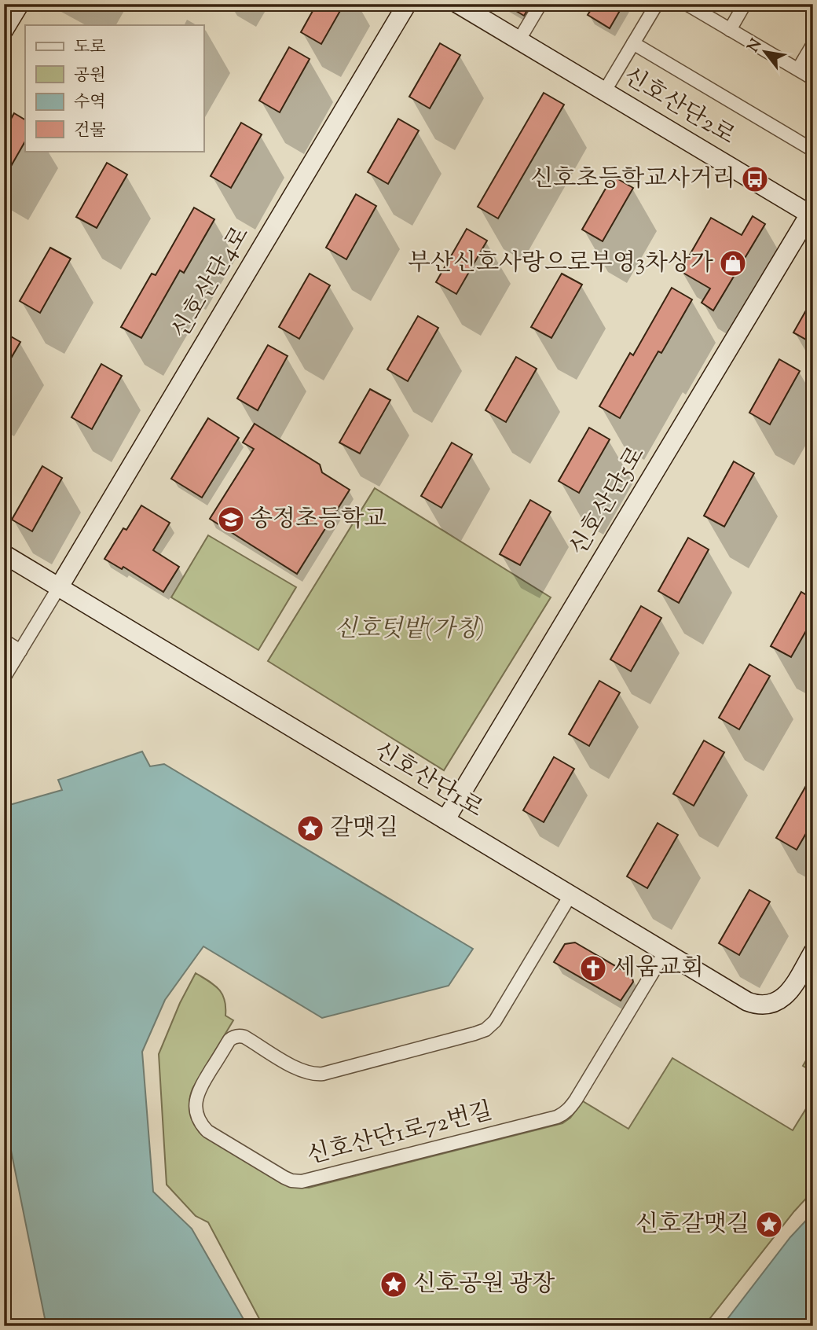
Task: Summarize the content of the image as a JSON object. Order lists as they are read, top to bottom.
{
  "streets": {
    "main road": [
      "신호산단2로",
      "신호산단4로",
      "신호산단5로",
      "신호산단1로"
    ],
    "street": ["신호산단1로72번길"]
  },
  "crossings": [
    ["신호산단2로", "신호산단5로"],
    ["신호산단4로", "신호산단1로"],
    ["신호산단5로", "신호산단1로"],
    ["신호산단1로", "신호산단1로72번길"]
  ],
  "parks": ["신호텃밭(가칭)"],
  "places": {
    "bus stop": ["신호초등학교사거리"],
    "shop": ["부산신호사랑으로부영3차상가"],
    "school or university": ["송정초등학교"],
    "place": ["갈맷길", "신호갈맷길", "신호공원 광장"],
    "church": ["세움교회"]
  },
  "legend": [
    "도로",
    "공원",
    "수역",
    "건물"
  ],
  "north": "top left"
}
